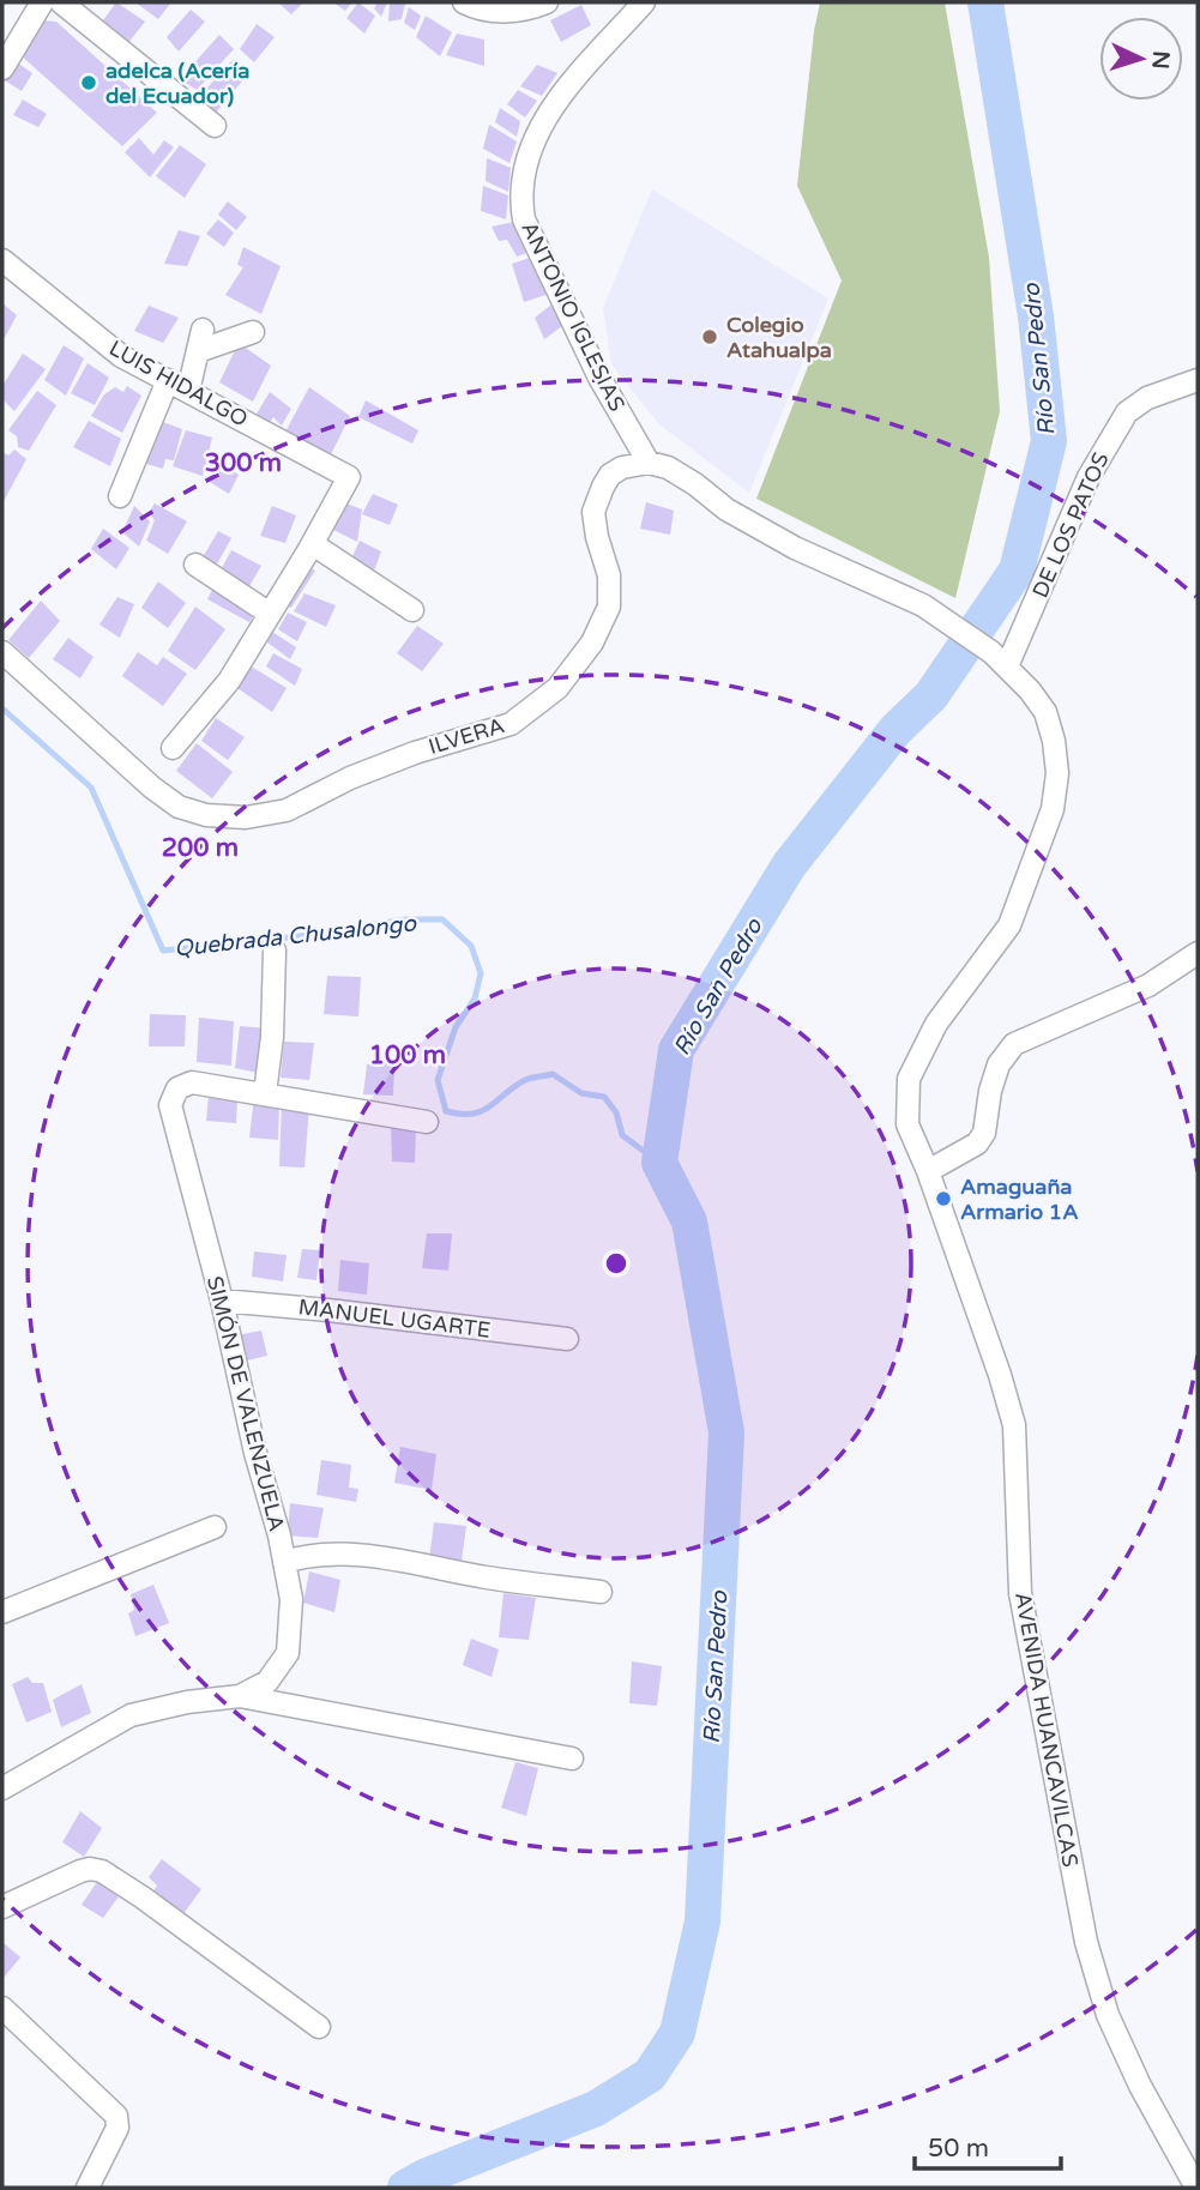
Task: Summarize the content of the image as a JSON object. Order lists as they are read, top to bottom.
{
  "streets": {
    "street": [
      "ANTONIO IGLESIAS",
      "LUIS HIDALGO",
      "DE LOS PATOS",
      "ILVERA",
      "MANUEL UGARTE",
      "SIMÓN DE VALENZUELA",
      "AVENIDA HUANCAVILCAS"
    ]
  },
  "crossings": [
    ["ANTONIO IGLESIAS", "ILVERA"],
    ["ANTONIO IGLESIAS", "AVENIDA HUANCAVILCAS"],
    ["DE LOS PATOS", "AVENIDA HUANCAVILCAS"],
    ["ILVERA", "AVENIDA HUANCAVILCAS"],
    ["MANUEL UGARTE", "SIMÓN DE VALENZUELA"]
  ],
  "water": ["Río San Pedro", "Quebrada Chusalongo"],
  "places": ["adelca (Acería del Ecuador)", "Colegio Atahualpa", "Amaguaña Armario 1A"],
  "scale_bar": "50 m",
  "north": "right",
  "rings": ["300 m", "200 m", "100 m"]
}
